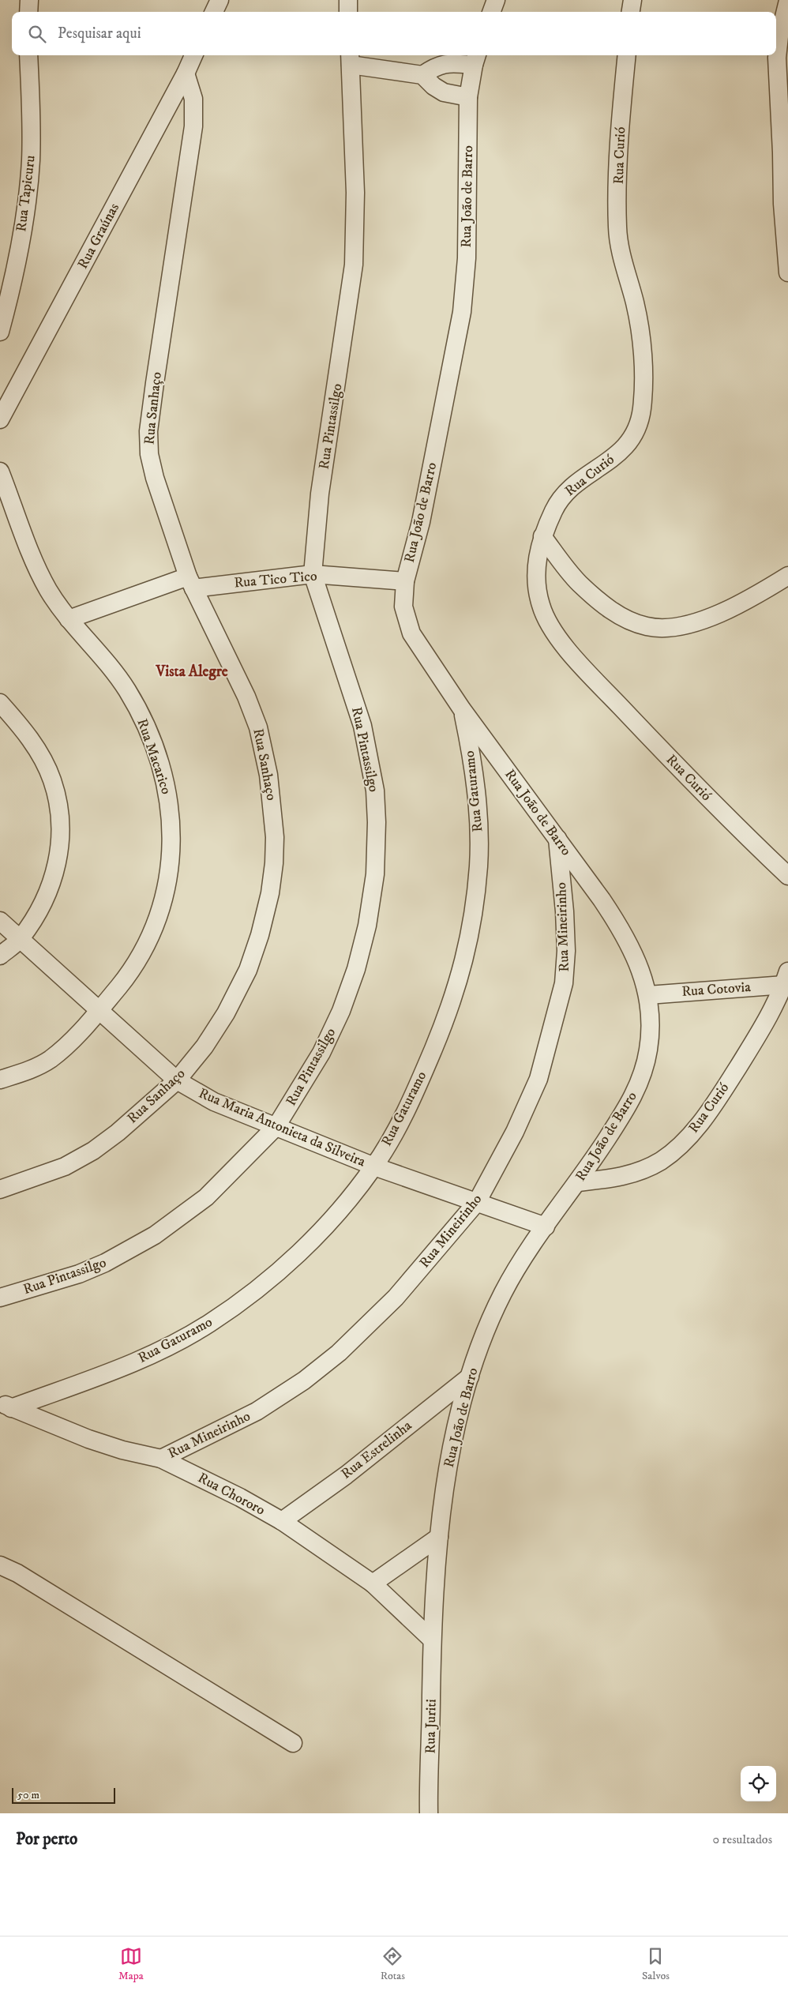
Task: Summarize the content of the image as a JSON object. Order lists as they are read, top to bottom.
{
  "streets": {
    "street": [
      "Rua Curió",
      "Rua Tapicuru",
      "Rua João de Barro",
      "Rua Graúnas",
      "Rua Sanhaço",
      "Rua Pintassilgo",
      "Rua Tico Tico",
      "Rua Macarico",
      "Rua Gaturamo",
      "Rua Mineirinho",
      "Rua Cotovia",
      "Rua Maria Antonieta da Silveira",
      "Rua Estrelinha",
      "Rua Chororo",
      "Rua Juriti"
    ]
  },
  "crossings": [
    ["Rua Curió", "Rua João de Barro"],
    ["Rua Curió", "Rua Cotovia"],
    ["Rua João de Barro", "Rua Tico Tico"],
    ["Rua João de Barro", "Rua Gaturamo"],
    ["Rua João de Barro", "Rua Mineirinho"],
    ["Rua João de Barro", "Rua Cotovia"],
    ["Rua João de Barro", "Rua Maria Antonieta da Silveira"],
    ["Rua João de Barro", "Rua Estrelinha"],
    ["Rua João de Barro", "Rua Chororo"],
    ["Rua João de Barro", "Rua Juriti"],
    ["Rua Graúnas", "Rua Sanhaço"],
    ["Rua Sanhaço", "Rua Tico Tico"],
    ["Rua Sanhaço", "Rua Maria Antonieta da Silveira"],
    ["Rua Pintassilgo", "Rua Tico Tico"],
    ["Rua Pintassilgo", "Rua Maria Antonieta da Silveira"],
    ["Rua Tico Tico", "Rua Macarico"],
    ["Rua Macarico", "Rua Maria Antonieta da Silveira"],
    ["Rua Gaturamo", "Rua Maria Antonieta da Silveira"],
    ["Rua Gaturamo", "Rua Chororo"],
    ["Rua Mineirinho", "Rua Maria Antonieta da Silveira"],
    ["Rua Mineirinho", "Rua Chororo"],
    ["Rua Estrelinha", "Rua Chororo"],
    ["Rua Chororo", "Rua Juriti"]
  ],
  "districts": ["Vista Alegre"],
  "scale_bar": "50 m",
  "page": {
    "search": "Pesquisar aqui",
    "scale": "50 m",
    "heading": ["Por perto", "0 resultados"],
    "nav": ["Mapa", "Rotas", "Salvos"]
  }
}
